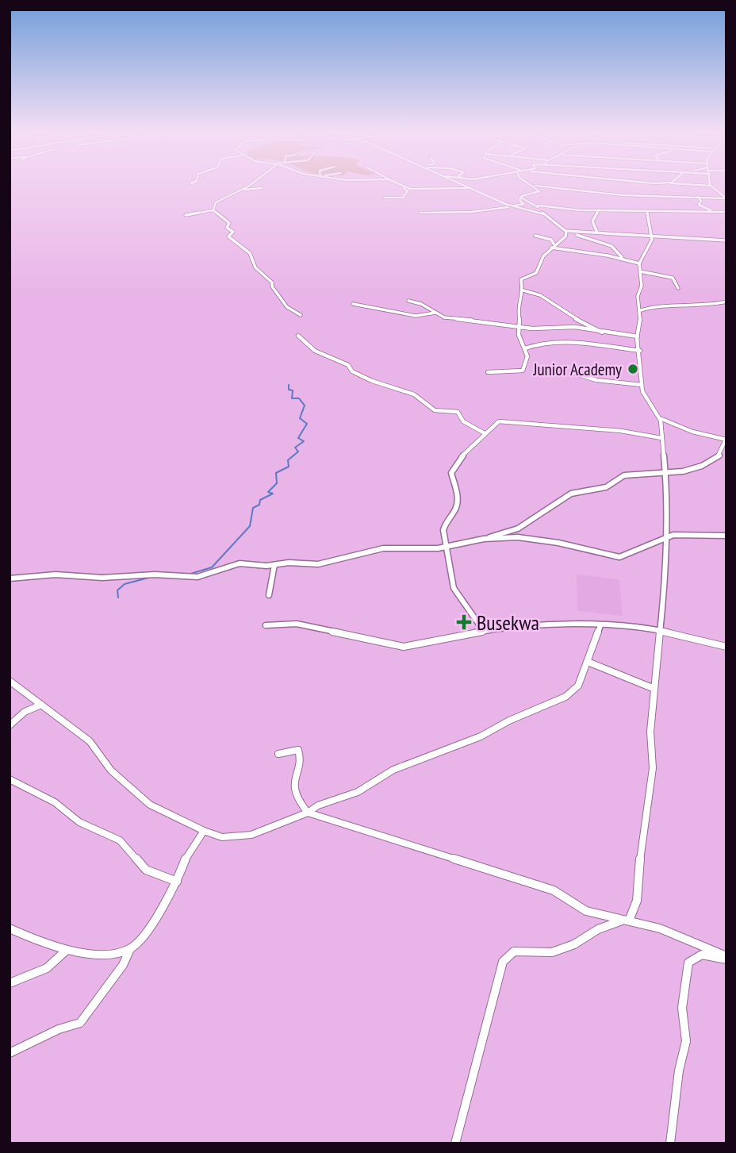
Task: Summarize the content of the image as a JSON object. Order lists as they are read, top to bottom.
{
  "places": {
    "other": ["Junior Academy"],
    "health": ["Busekwa"]
  }
}
